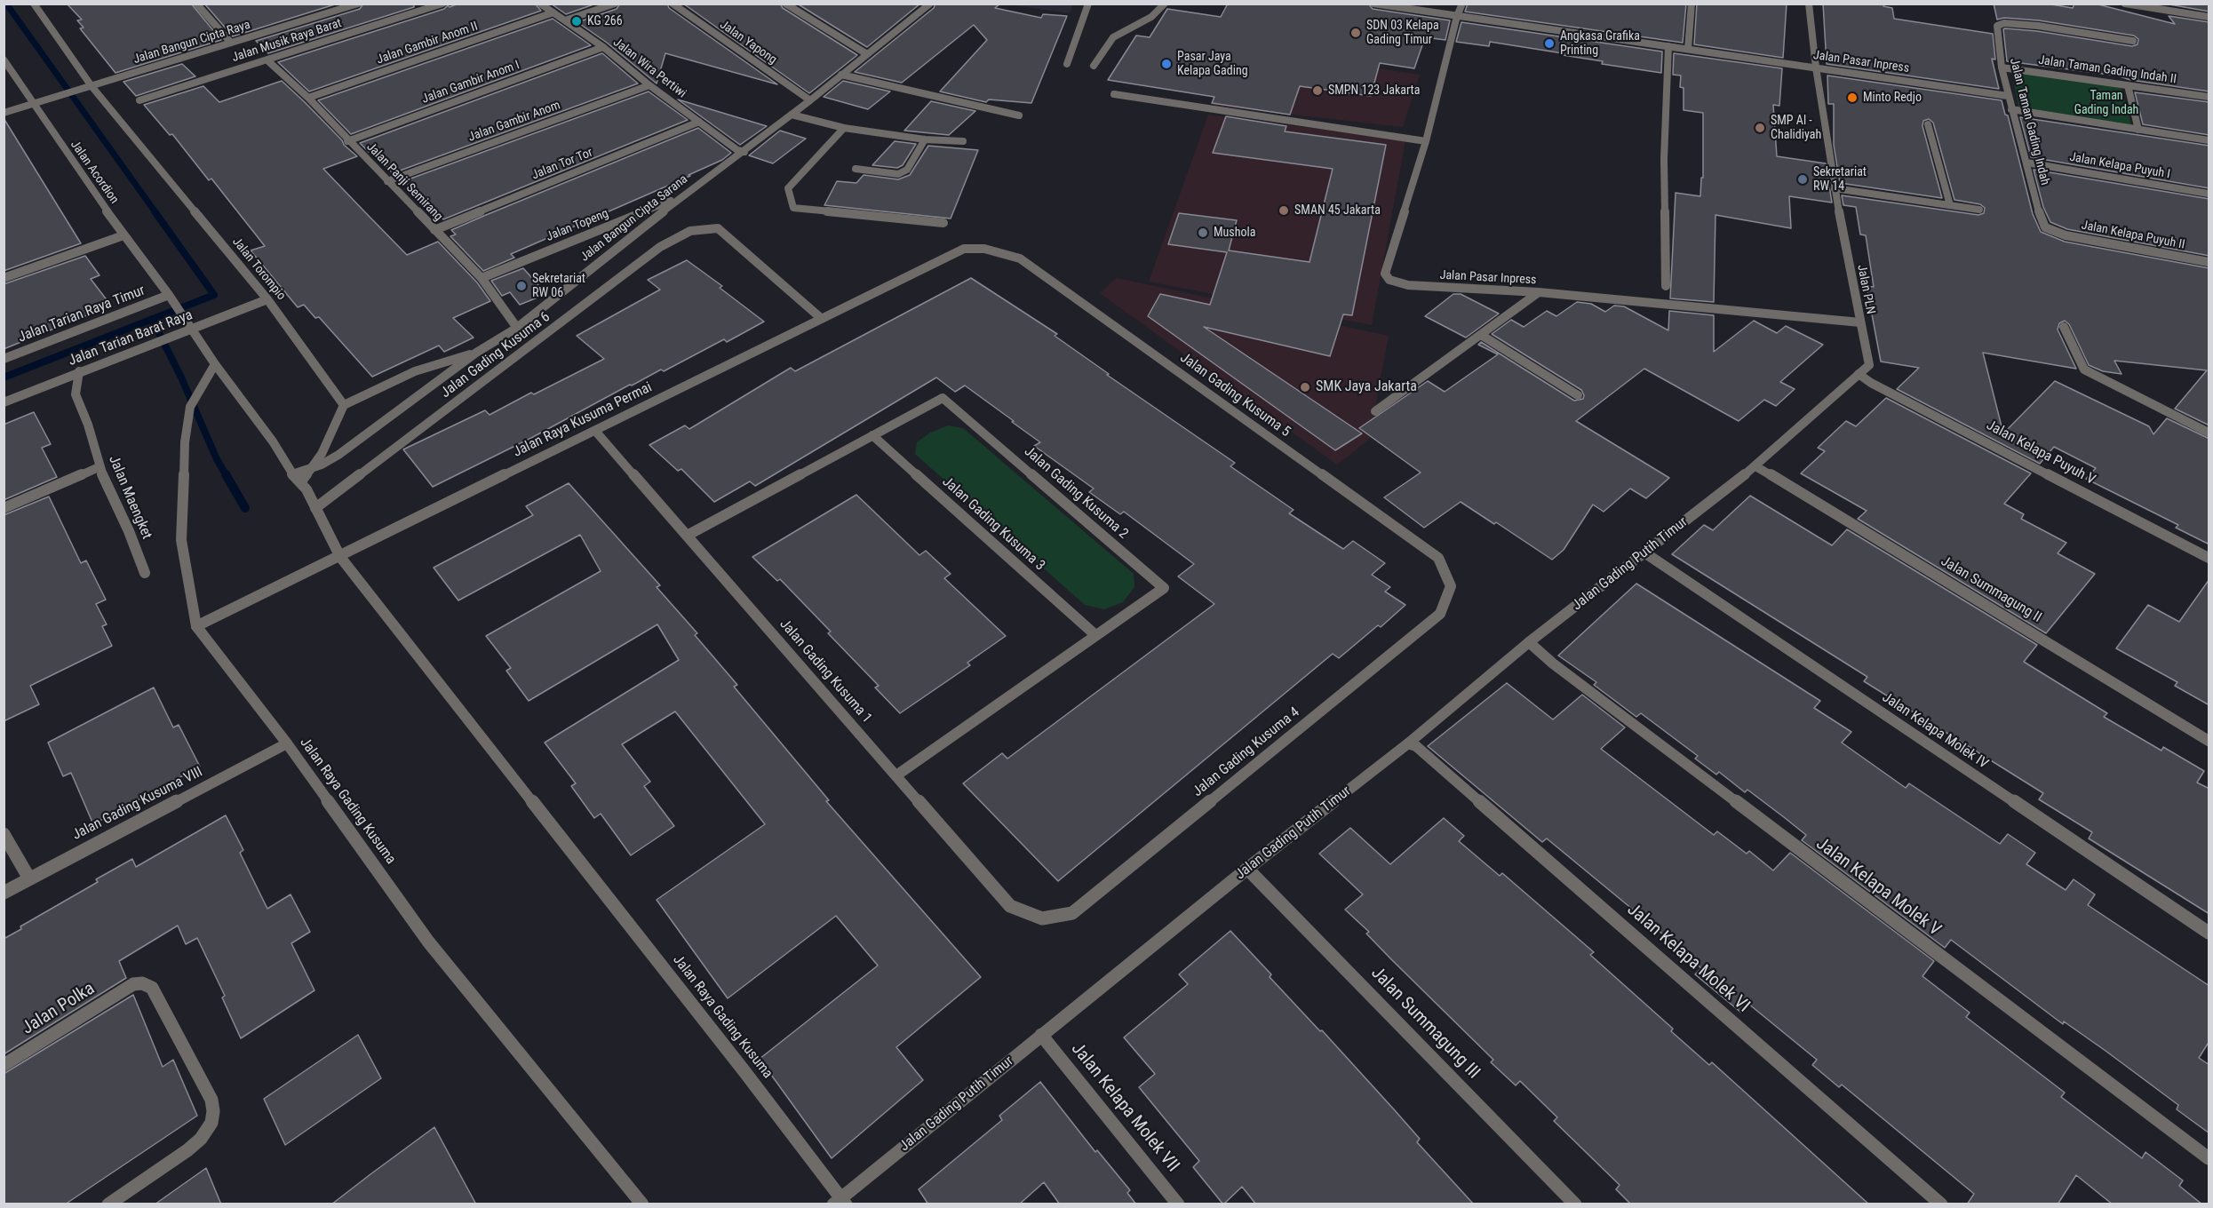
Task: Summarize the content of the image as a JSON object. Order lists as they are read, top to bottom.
{
  "streets": {
    "street": [
      "Jalan Musik Raya Barat",
      "Jalan Bangun Cipta Raya",
      "Jalan Yapong",
      "Jalan Gambir Anom II",
      "Jalan Pasar Inpress",
      "Jalan Wira Pertiwi",
      "Jalan Taman Gading Indah II",
      "Jalan Gambir Anom I",
      "Jalan Gambir Anom",
      "Jalan Taman Gading Indah",
      "Jalan Tor Tor",
      "Jalan Kelapa Puyuh I",
      "Jalan Acordion",
      "Jalan Panji Semirang",
      "Jalan Bangun Cipta Sarana",
      "Jalan Topeng",
      "Jalan Kelapa Puyuh II",
      "Jalan Torompio",
      "Jalan PLN",
      "Jalan Tarian Raya Timur",
      "Jalan Tarian Barat Raya",
      "Jalan Gading Kusuma 6",
      "Jalan Gading Kusuma 5",
      "Jalan Raya Kusuma Permai",
      "Jalan Kelapa Puyuh V",
      "Jalan Gading Kusuma 2",
      "Jalan Maengket",
      "Jalan Gading Kusuma 3",
      "Jalan Gading Putih Timur",
      "Jalan Summagung II",
      "Jalan Gading Kusuma 1",
      "Jalan Kelapa Molek IV",
      "Jalan Gading Kusuma 4",
      "Jalan Raya Gading Kusuma",
      "Jalan Gading Kusuma VIII",
      "Jalan Kelapa Molek V",
      "Jalan Kelapa Molek VI",
      "Jalan Polka",
      "Jalan Summagung III",
      "Jalan Kelapa Molek VII"
    ]
  },
  "crossings": [
    ["Jalan Musik Raya Barat", "Jalan Panji Semirang"],
    ["Jalan Bangun Cipta Raya", "Jalan Acordion"],
    ["Jalan Bangun Cipta Raya", "Jalan Torompio"],
    ["Jalan Yapong", "Jalan Bangun Cipta Sarana"],
    ["Jalan Gambir Anom II", "Jalan Wira Pertiwi"],
    ["Jalan Gambir Anom II", "Jalan Panji Semirang"],
    ["Jalan Pasar Inpress", "Jalan Taman Gading Indah"],
    ["Jalan Pasar Inpress", "Jalan PLN"],
    ["Jalan Wira Pertiwi", "Jalan Gambir Anom I"],
    ["Jalan Wira Pertiwi", "Jalan Gambir Anom"],
    ["Jalan Wira Pertiwi", "Jalan Tor Tor"],
    ["Jalan Wira Pertiwi", "Jalan Bangun Cipta Sarana"],
    ["Jalan Taman Gading Indah II", "Jalan Taman Gading Indah"],
    ["Jalan Gambir Anom I", "Jalan Panji Semirang"],
    ["Jalan Gambir Anom", "Jalan Panji Semirang"],
    ["Jalan Taman Gading Indah", "Jalan Kelapa Puyuh I"],
    ["Jalan Taman Gading Indah", "Jalan Kelapa Puyuh II"],
    ["Jalan Tor Tor", "Jalan Panji Semirang"],
    ["Jalan Acordion", "Jalan Tarian Raya Timur"],
    ["Jalan Panji Semirang", "Jalan Bangun Cipta Sarana"],
    ["Jalan Panji Semirang", "Jalan Topeng"],
    ["Jalan Bangun Cipta Sarana", "Jalan Topeng"],
    ["Jalan Torompio", "Jalan Tarian Barat Raya"],
    ["Jalan PLN", "Jalan Kelapa Puyuh V"],
    ["Jalan PLN", "Jalan Gading Putih Timur"],
    ["Jalan PLN", "Jalan Summagung II"],
    ["Jalan Tarian Barat Raya", "Jalan Maengket"],
    ["Jalan Gading Kusuma 6", "Jalan Raya Kusuma Permai"],
    ["Jalan Gading Kusuma 5", "Jalan Raya Kusuma Permai"],
    ["Jalan Gading Kusuma 5", "Jalan Gading Kusuma 4"],
    ["Jalan Raya Kusuma Permai", "Jalan Gading Kusuma 1"],
    ["Jalan Raya Kusuma Permai", "Jalan Raya Gading Kusuma"],
    ["Jalan Gading Kusuma 2", "Jalan Gading Kusuma 3"],
    ["Jalan Gading Kusuma 2", "Jalan Gading Kusuma 1"],
    ["Jalan Gading Putih Timur", "Jalan Summagung II"],
    ["Jalan Gading Putih Timur", "Jalan Kelapa Molek IV"],
    ["Jalan Gading Putih Timur", "Jalan Raya Gading Kusuma"],
    ["Jalan Gading Putih Timur", "Jalan Kelapa Molek V"],
    ["Jalan Gading Putih Timur", "Jalan Kelapa Molek VI"],
    ["Jalan Gading Putih Timur", "Jalan Summagung III"],
    ["Jalan Gading Putih Timur", "Jalan Kelapa Molek VII"],
    ["Jalan Gading Kusuma 1", "Jalan Gading Kusuma 4"],
    ["Jalan Raya Gading Kusuma", "Jalan Gading Kusuma VIII"]
  ],
  "parks": ["Taman Gading Indah"],
  "places": [
    "KG 266",
    "SDN 03 Kelapa Gading Timur",
    "Angkasa Grafika Printing",
    "Pasar Jaya Kelapa Gading",
    "SMPN 123 Jakarta",
    "Minto Redjo",
    "SMP Al - Chalidiyah",
    "Sekretariat RW 14",
    "SMAN 45 Jakarta",
    "Mushola",
    "Sekretariat RW 06",
    "SMK Jaya Jakarta"
  ]
}
